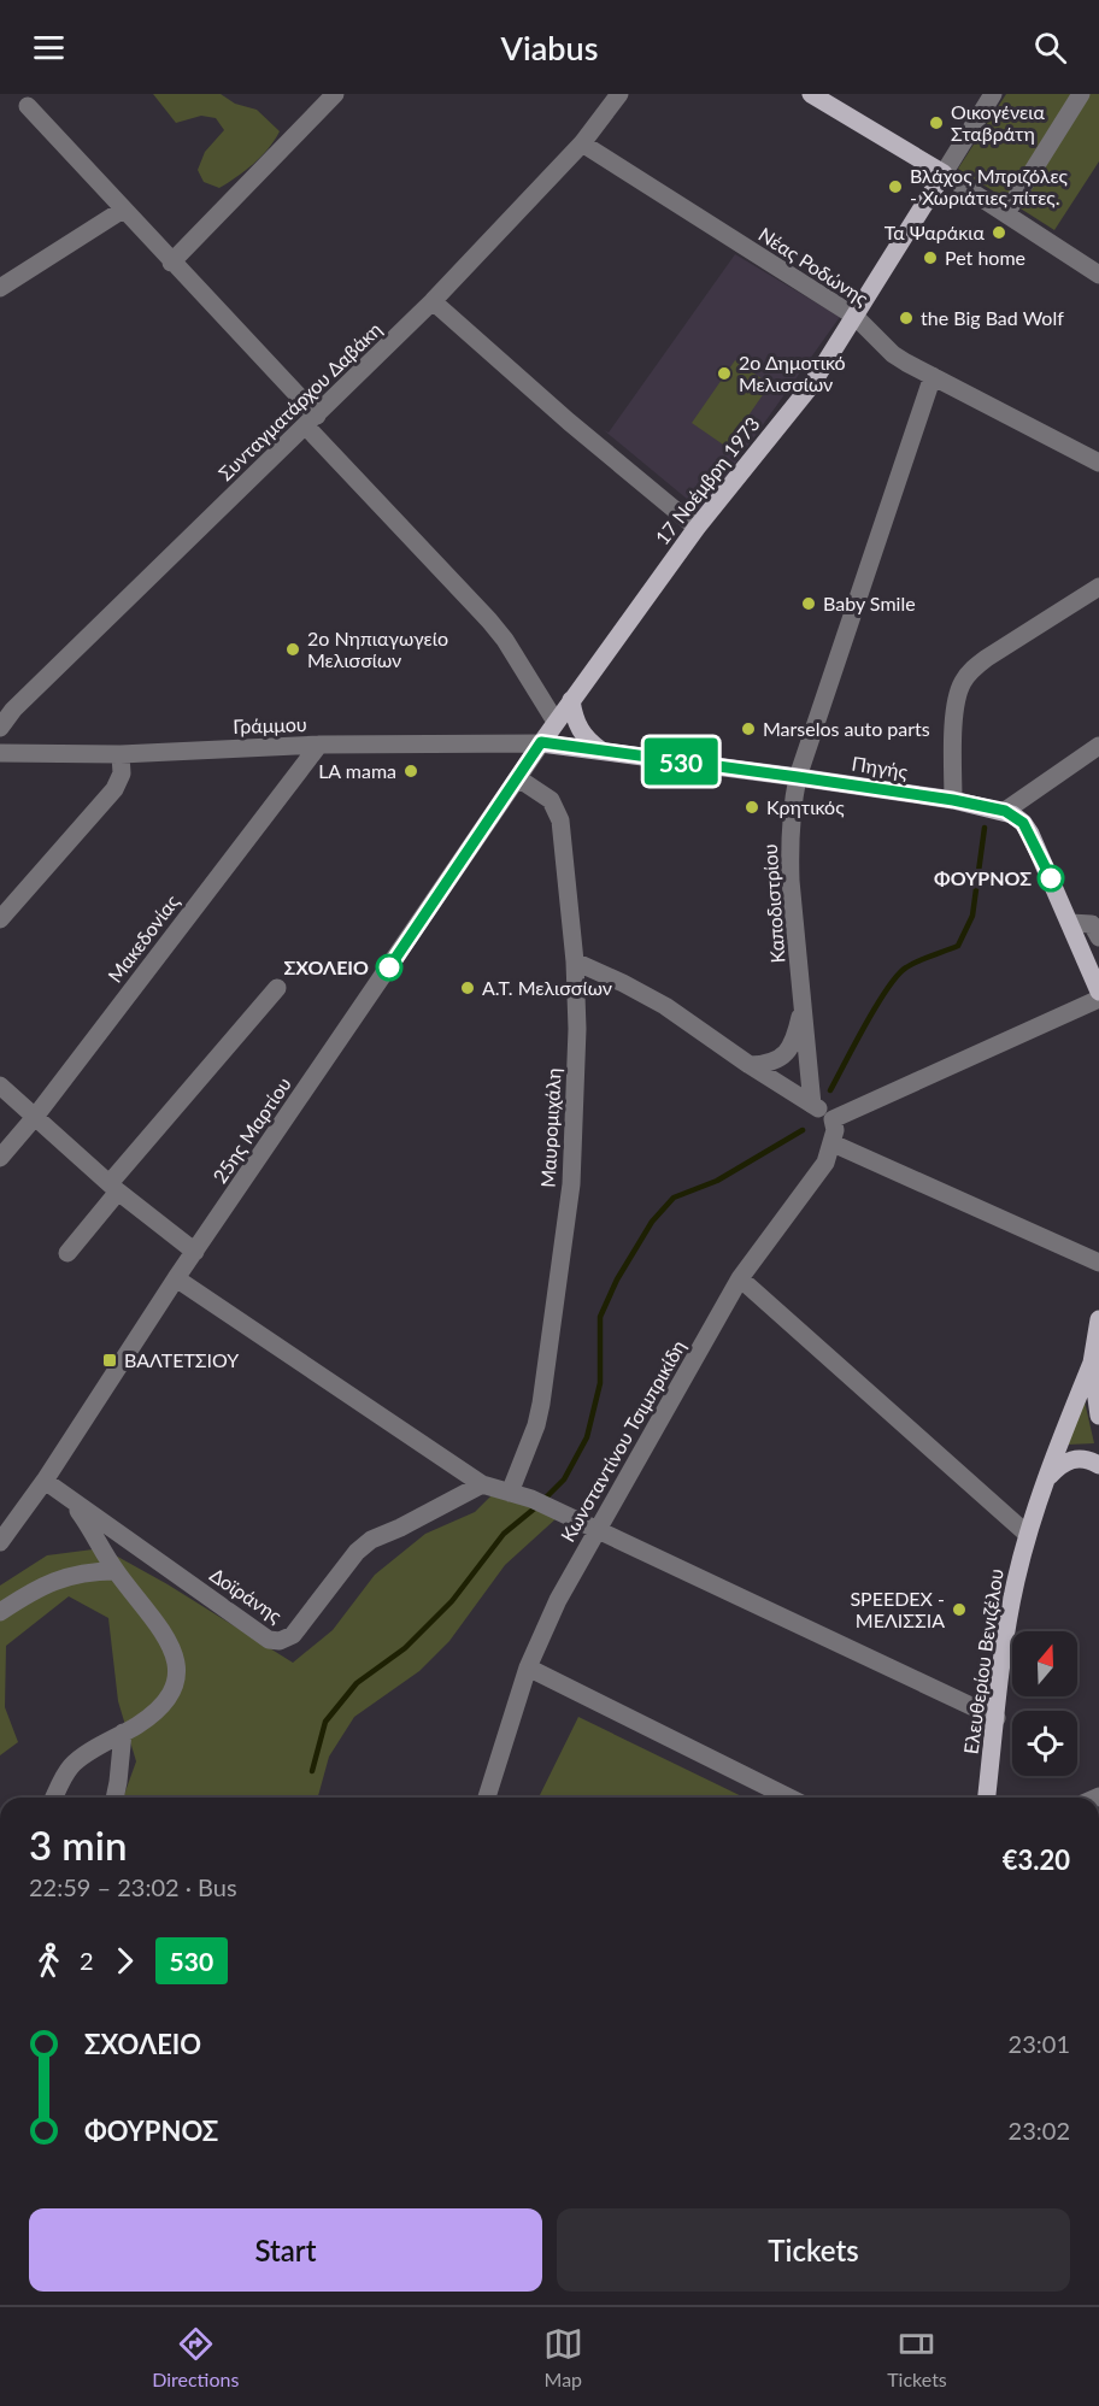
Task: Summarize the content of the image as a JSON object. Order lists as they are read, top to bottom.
{
  "streets": {
    "main road": ["17 Νοέμβρη 1973", "Πηγής", "Ελευθερίου Βενιζέλου"],
    "street": [
      "Νέας Ροδώνης",
      "Συνταγματάρχου Δαβάκη",
      "Γράμμου",
      "Καποδιστρίου",
      "Μακεδονίας",
      "Μαυρομιχάλη",
      "25ης Μαρτίου",
      "Κωνσταντίνου Τσιμπρικίδη",
      "Δοϊράνης"
    ]
  },
  "crossings": [
    ["Νέας Ροδώνης", "Συνταγματάρχου Δαβάκη"],
    ["Νέας Ροδώνης", "17 Νοέμβρη 1973"],
    ["Νέας Ροδώνης", "Καποδιστρίου"],
    ["17 Νοέμβρη 1973", "Γράμμου"],
    ["17 Νοέμβρη 1973", "Πηγής"],
    ["17 Νοέμβρη 1973", "25ης Μαρτίου"],
    ["Γράμμου", "Πηγής"],
    ["Γράμμου", "Μακεδονίας"],
    ["Γράμμου", "25ης Μαρτίου"],
    ["Πηγής", "Καποδιστρίου"],
    ["Πηγής", "25ης Μαρτίου"],
    ["Μαυρομιχάλη", "25ης Μαρτίου"],
    ["25ης Μαρτίου", "Δοϊράνης"]
  ],
  "places": {
    "other": [
      "Οικογένεια Σταβράτη",
      "Βλάχος Μπριζόλες - Χωριάτιες πίτες.",
      "Τα Ψαράκια",
      "Pet home",
      "the Big Bad Wolf",
      "2ο Δημοτικό Μελισσίων",
      "Baby Smile",
      "2ο Νηπιαγωγείο Μελισσίων",
      "Marselos auto parts",
      "LA mama",
      "Κρητικός",
      "ΦΟΥΡΝΟΣ",
      "ΣΧΟΛΕΙΟ",
      "Α.Τ. Μελισσίων",
      "SPEEDEX - ΜΕΛΙΣΣΙΑ"
    ],
    "transit": ["ΒΑΛΤΕΤΣΙΟΥ"]
  },
  "lines": ["bus line 530"],
  "north": "top",
  "page": {
    "header": "Viabus",
    "on_map": "530",
    "heading": ["3 min", "22:59 – 23:02 · Bus", "€3.20"],
    "legs": ["2", "530"],
    "list": [
      {
        "name": "ΣΧΟΛΕΙΟ",
        "value": "23:01"
      },
      {
        "name": "ΦΟΥΡΝΟΣ",
        "value": "23:02"
      }
    ],
    "buttons": ["Start", "Tickets"],
    "tabs": ["Directions", "Map", "Tickets"]
  }
}
